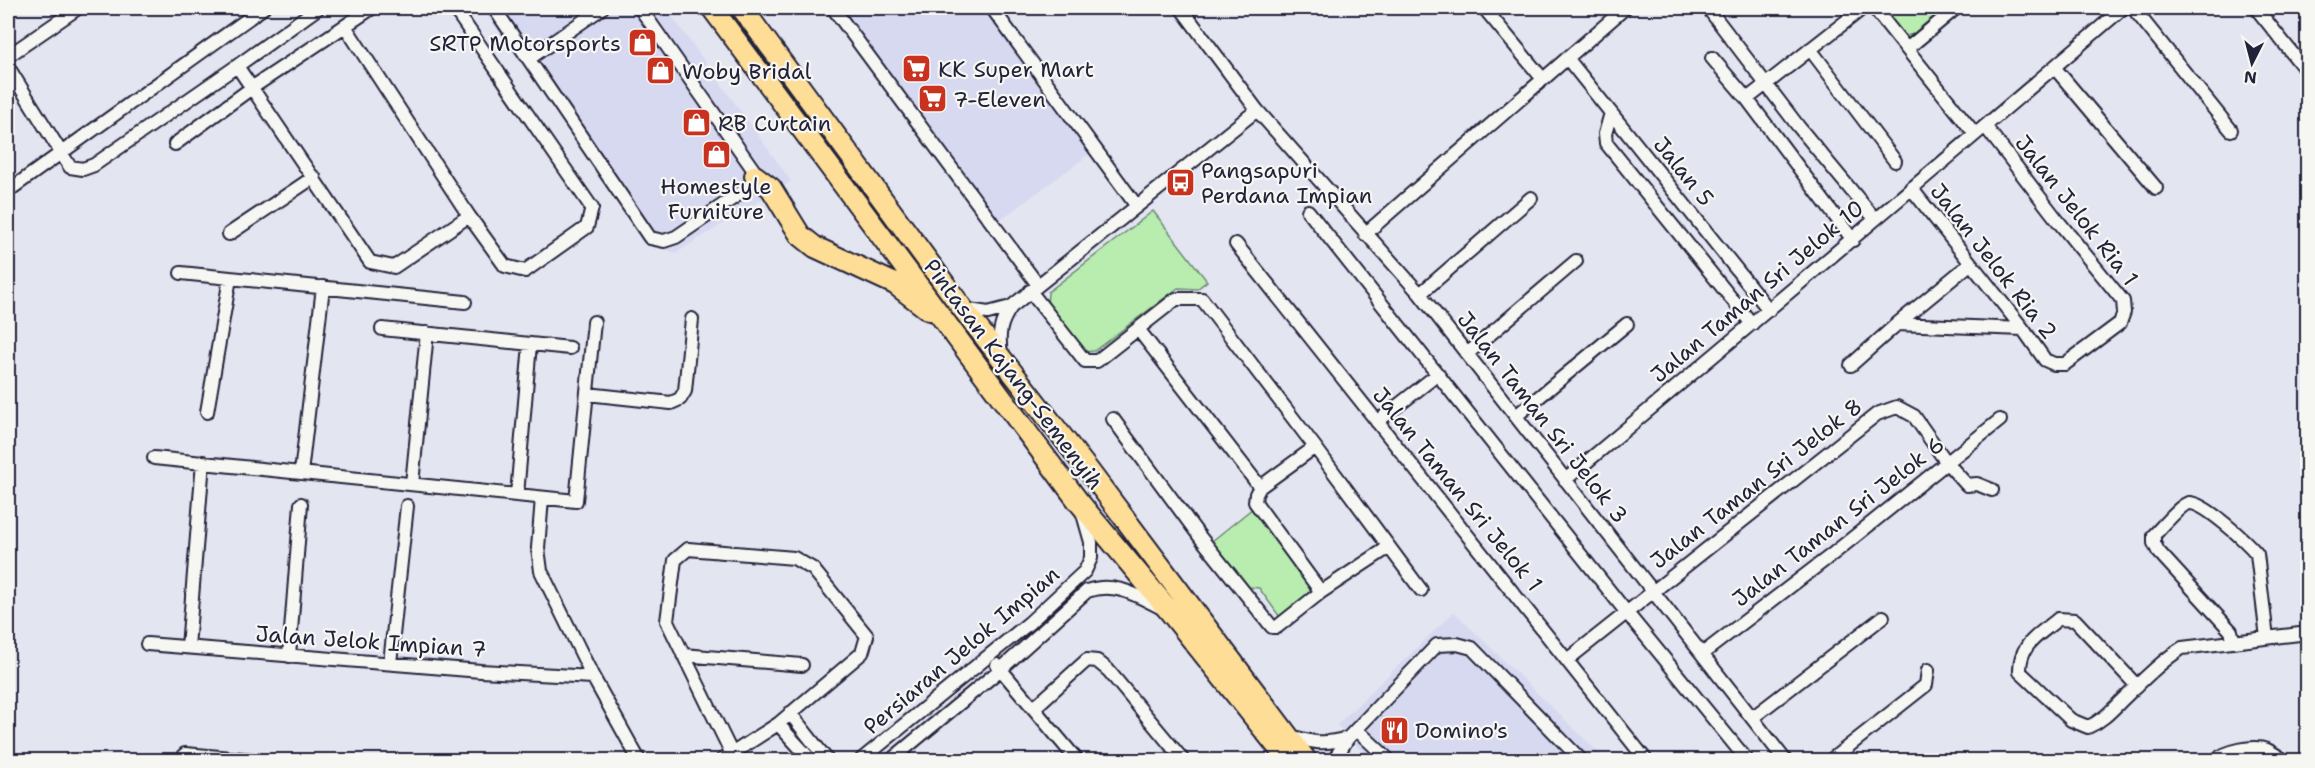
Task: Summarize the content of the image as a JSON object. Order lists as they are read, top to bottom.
{
  "streets": {
    "highway": ["Pintasan Kajang-Semenyih"],
    "street": [
      "Jalan 5",
      "Jalan Jelok Ria 1",
      "Jalan Jelok Ria 2",
      "Jalan Taman Sri Jelok 10",
      "Jalan Taman Sri Jelok 3",
      "Jalan Taman Sri Jelok 8",
      "Jalan Taman Sri Jelok 1",
      "Jalan Taman Sri Jelok 6",
      "Jalan Jelok Impian 7",
      "Persiaran Jelok Impian"
    ]
  },
  "crossings": [
    ["Jalan 5", "Jalan Taman Sri Jelok 10"],
    ["Jalan Jelok Ria 1", "Jalan Jelok Ria 2"],
    ["Jalan Jelok Ria 1", "Jalan Taman Sri Jelok 10"],
    ["Jalan Jelok Ria 2", "Jalan Taman Sri Jelok 10"],
    ["Jalan Taman Sri Jelok 10", "Jalan Taman Sri Jelok 3"],
    ["Pintasan Kajang-Semenyih", "Persiaran Jelok Impian"],
    ["Jalan Taman Sri Jelok 3", "Jalan Taman Sri Jelok 8"],
    ["Jalan Taman Sri Jelok 3", "Jalan Taman Sri Jelok 6"],
    ["Jalan Taman Sri Jelok 8", "Jalan Taman Sri Jelok 1"],
    ["Jalan Taman Sri Jelok 8", "Jalan Taman Sri Jelok 6"]
  ],
  "places": {
    "shop": [
      "SRTP Motorsports",
      "Woby Bridal",
      "RB Curtain",
      "Homestyle Furniture"
    ],
    "supermarket": ["KK Super Mart", "7-Eleven"],
    "bus stop": ["Pangsapuri Perdana Impian"],
    "restaurant": ["Domino's"]
  },
  "north": "bottom"
}
